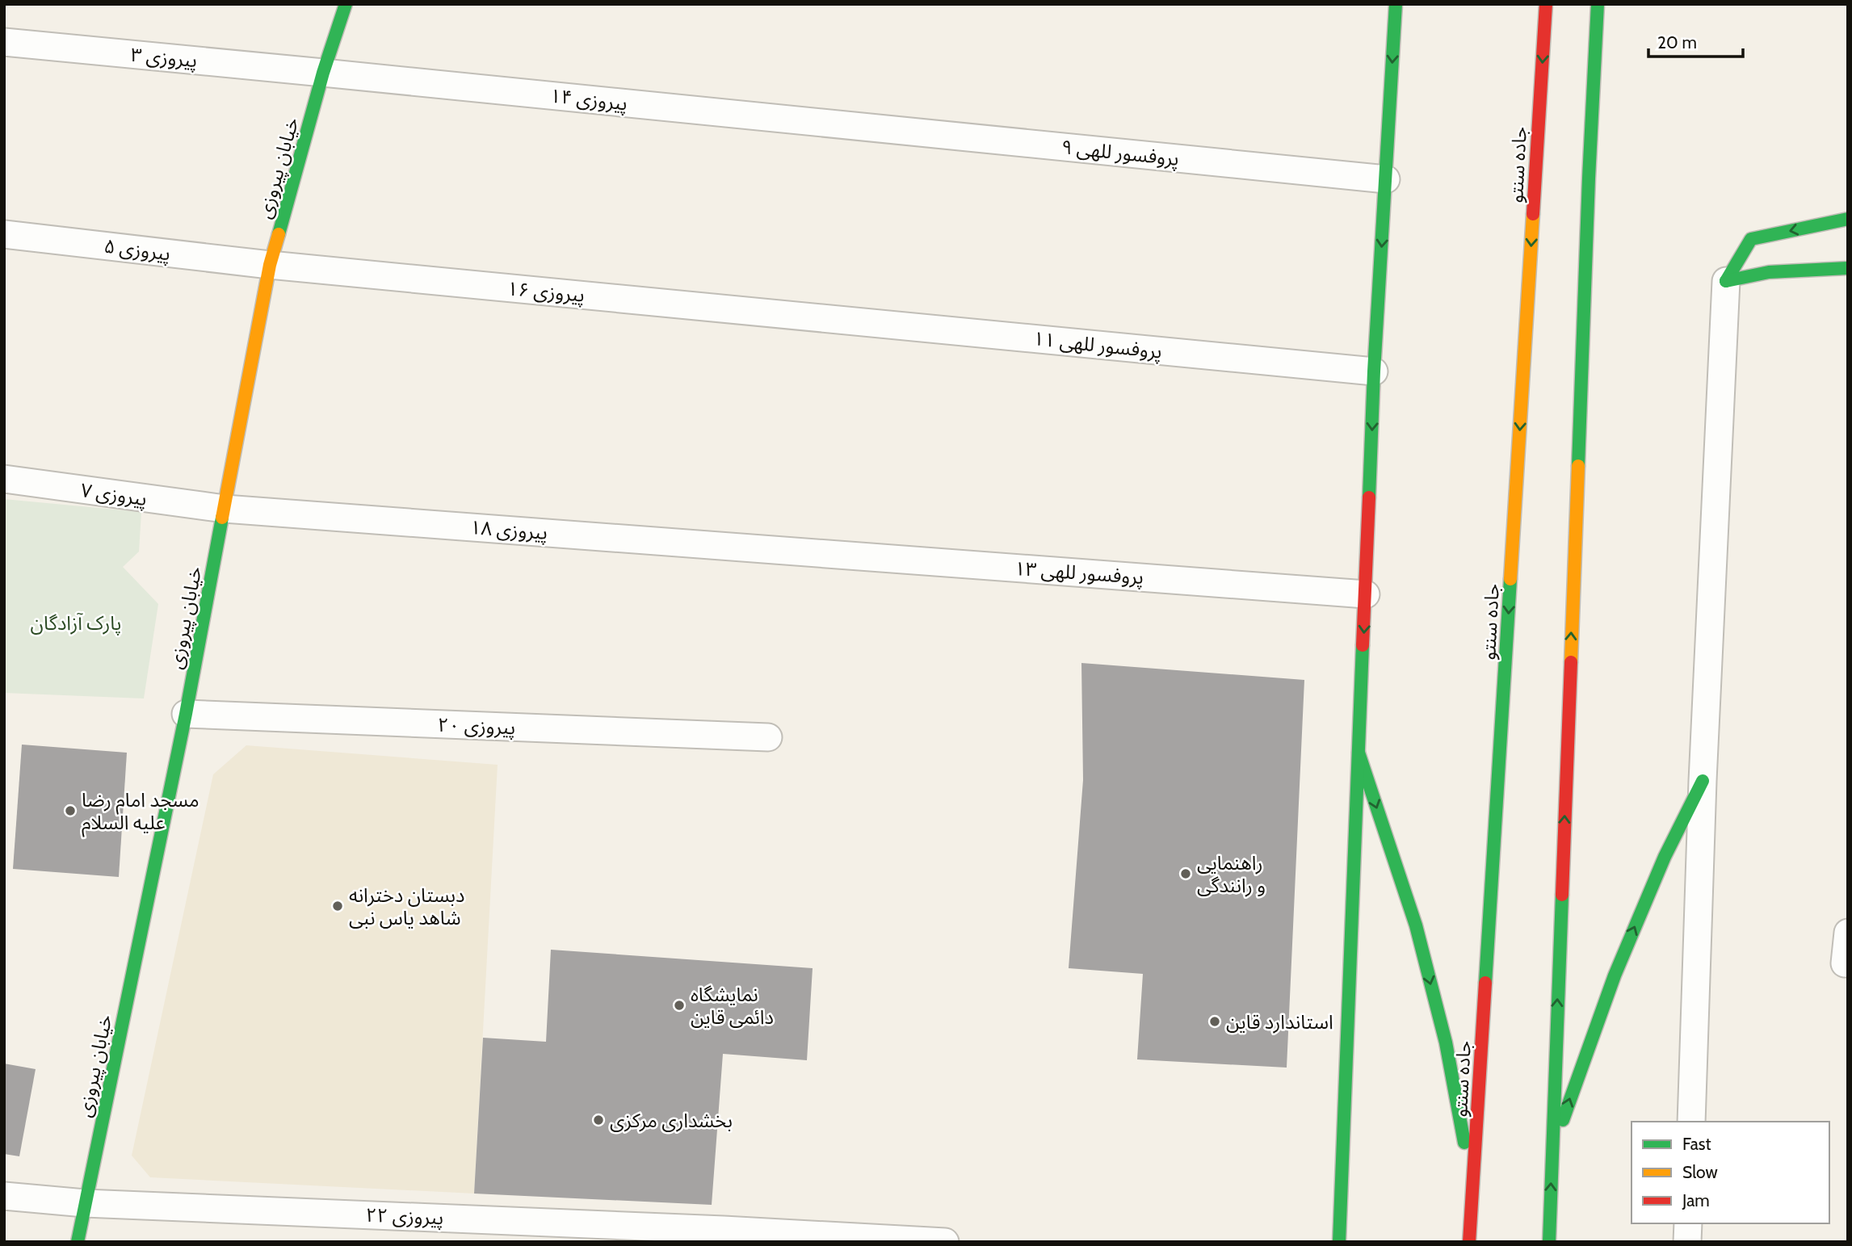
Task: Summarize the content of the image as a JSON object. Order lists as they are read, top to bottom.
{
  "streets": {
    "main road": ["جاده سنتو", "خیابان پیروزی"],
    "street": [
      "پیروزی ۳",
      "پیروزی ۱۴",
      "پروفسور للهی ۹",
      "پیروزی ۵",
      "پیروزی ۱۶",
      "پروفسور للهی ۱۱",
      "پیروزی ۷",
      "پیروزی ۱۸",
      "پروفسور للهی ۱۳",
      "پیروزی ۲۰",
      "پیروزی ۲۲"
    ]
  },
  "crossings": [
    ["پیروزی ۳", "پیروزی ۱۴"],
    ["پیروزی ۳", "خیابان پیروزی"],
    ["پیروزی ۱۴", "پروفسور للهی ۹"],
    ["پیروزی ۱۴", "خیابان پیروزی"],
    ["خیابان پیروزی", "پیروزی ۵"],
    ["خیابان پیروزی", "پیروزی ۱۶"],
    ["خیابان پیروزی", "پیروزی ۷"],
    ["خیابان پیروزی", "پیروزی ۱۸"],
    ["خیابان پیروزی", "پیروزی ۲۰"],
    ["خیابان پیروزی", "پیروزی ۲۲"],
    ["پیروزی ۵", "پیروزی ۱۶"],
    ["پیروزی ۱۶", "پروفسور للهی ۱۱"],
    ["پیروزی ۷", "پیروزی ۱۸"],
    ["پیروزی ۱۸", "پروفسور للهی ۱۳"]
  ],
  "parks": ["پارک آزادگان"],
  "places": [
    "مسجد امام رضا علیه السلام",
    "راهنمایی و رانندگی",
    "دبستان دخترانه شاهد یاس نبی",
    "نمایشگاه دائمی قاین",
    "استاندارد قاین",
    "بخشداری مرکزی"
  ],
  "legend": ["Fast", "Slow", "Jam"],
  "scale_bar": "20 m"
}
